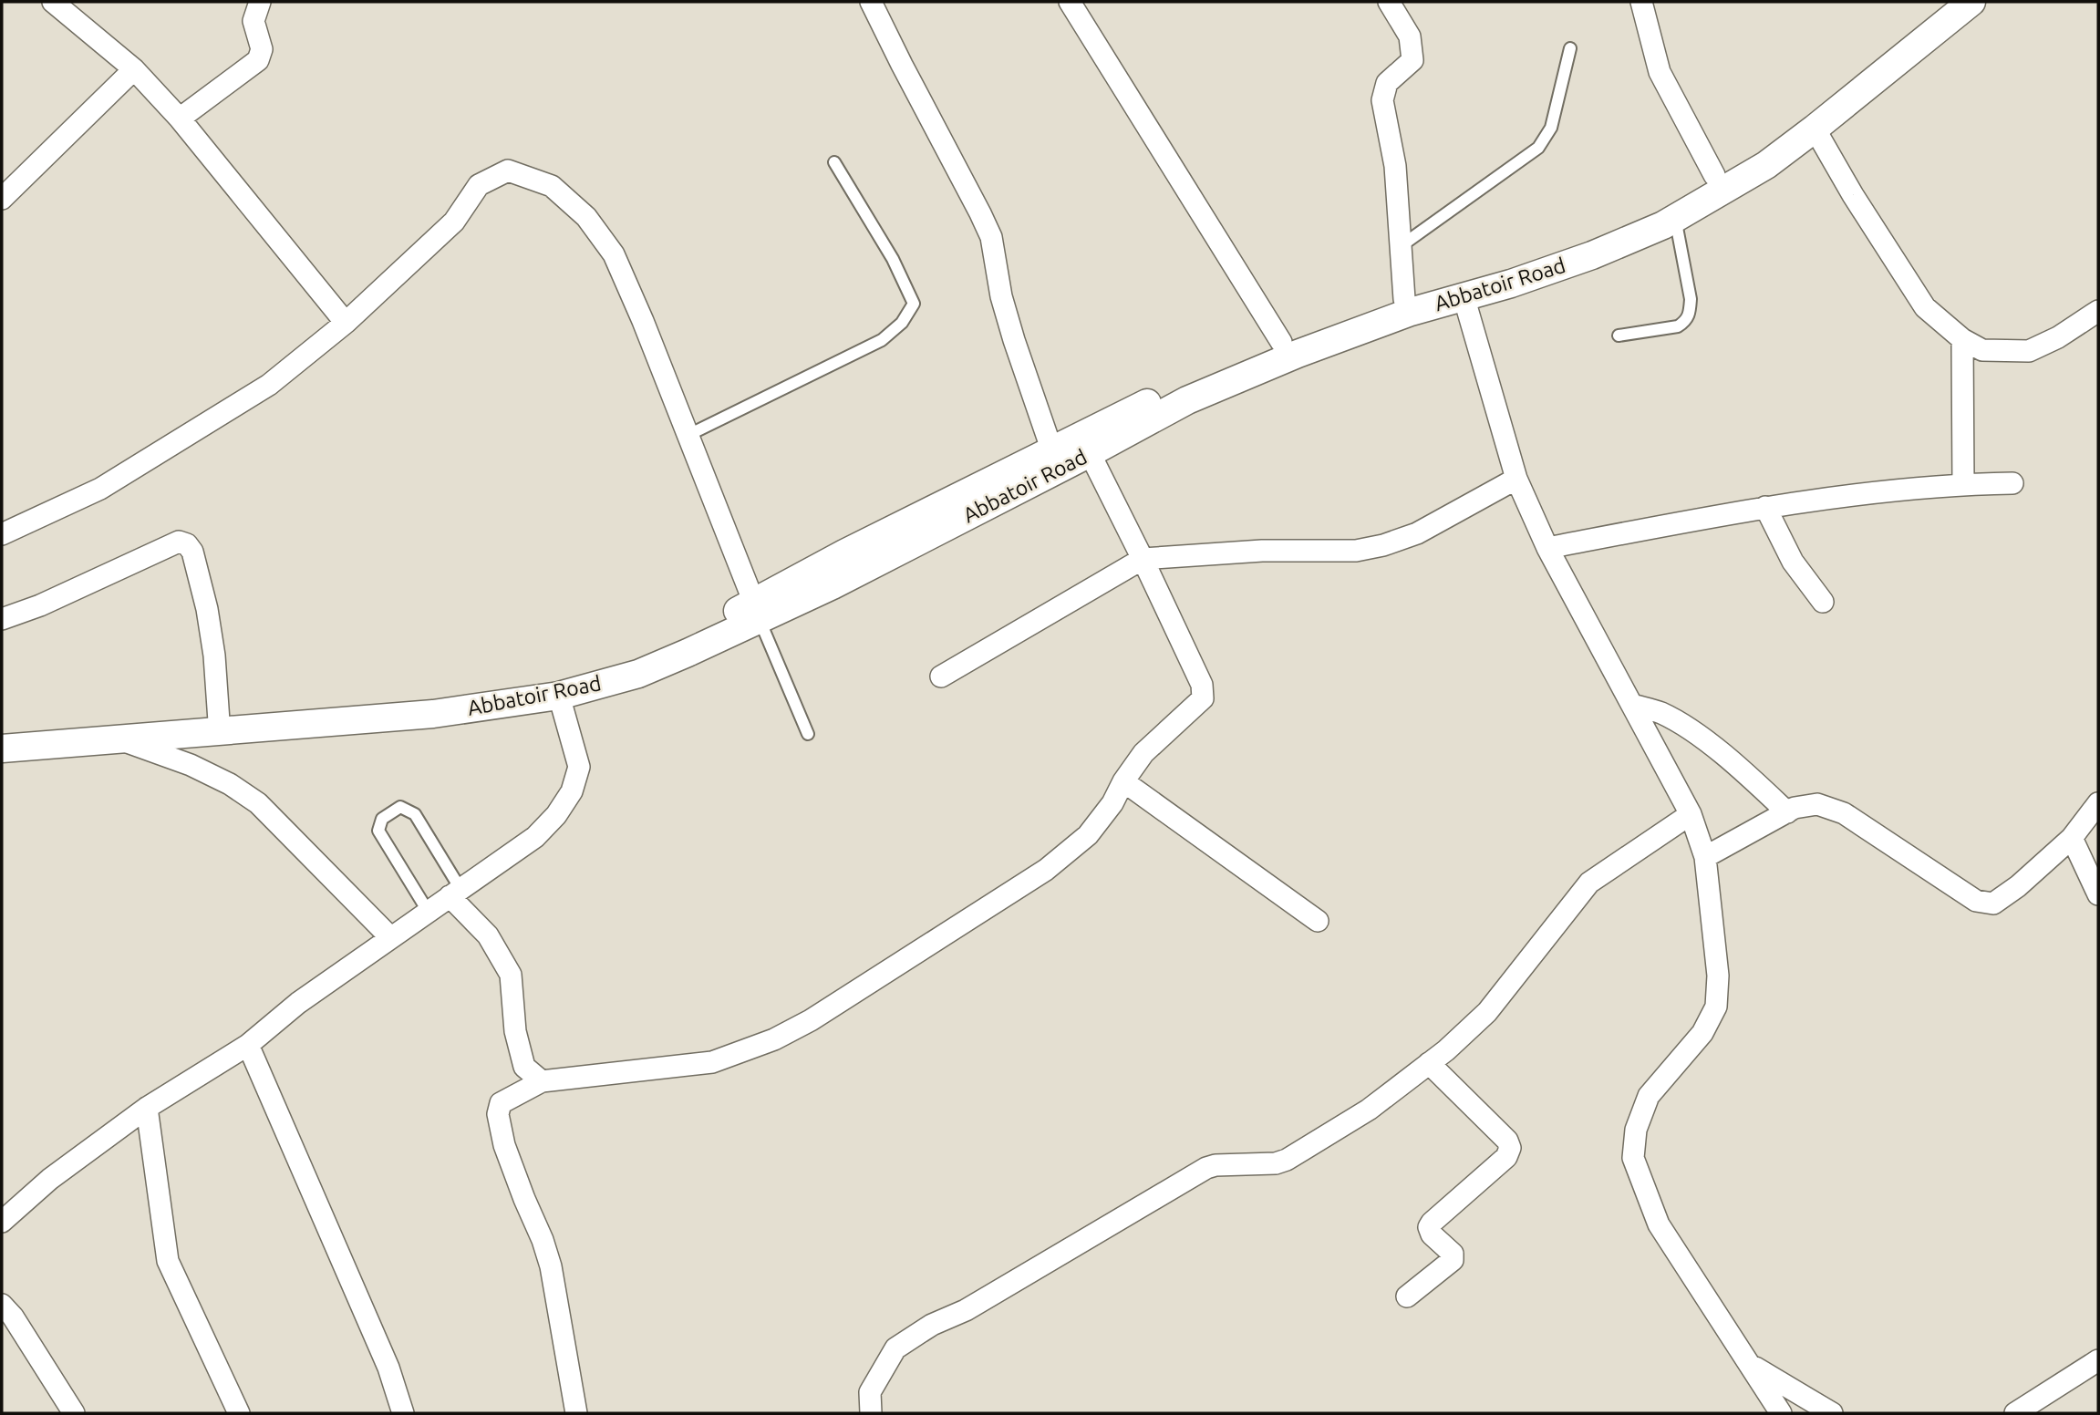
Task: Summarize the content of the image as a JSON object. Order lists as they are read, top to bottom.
{
  "streets": {
    "street": ["Abbatoir Road"]
  }
}
